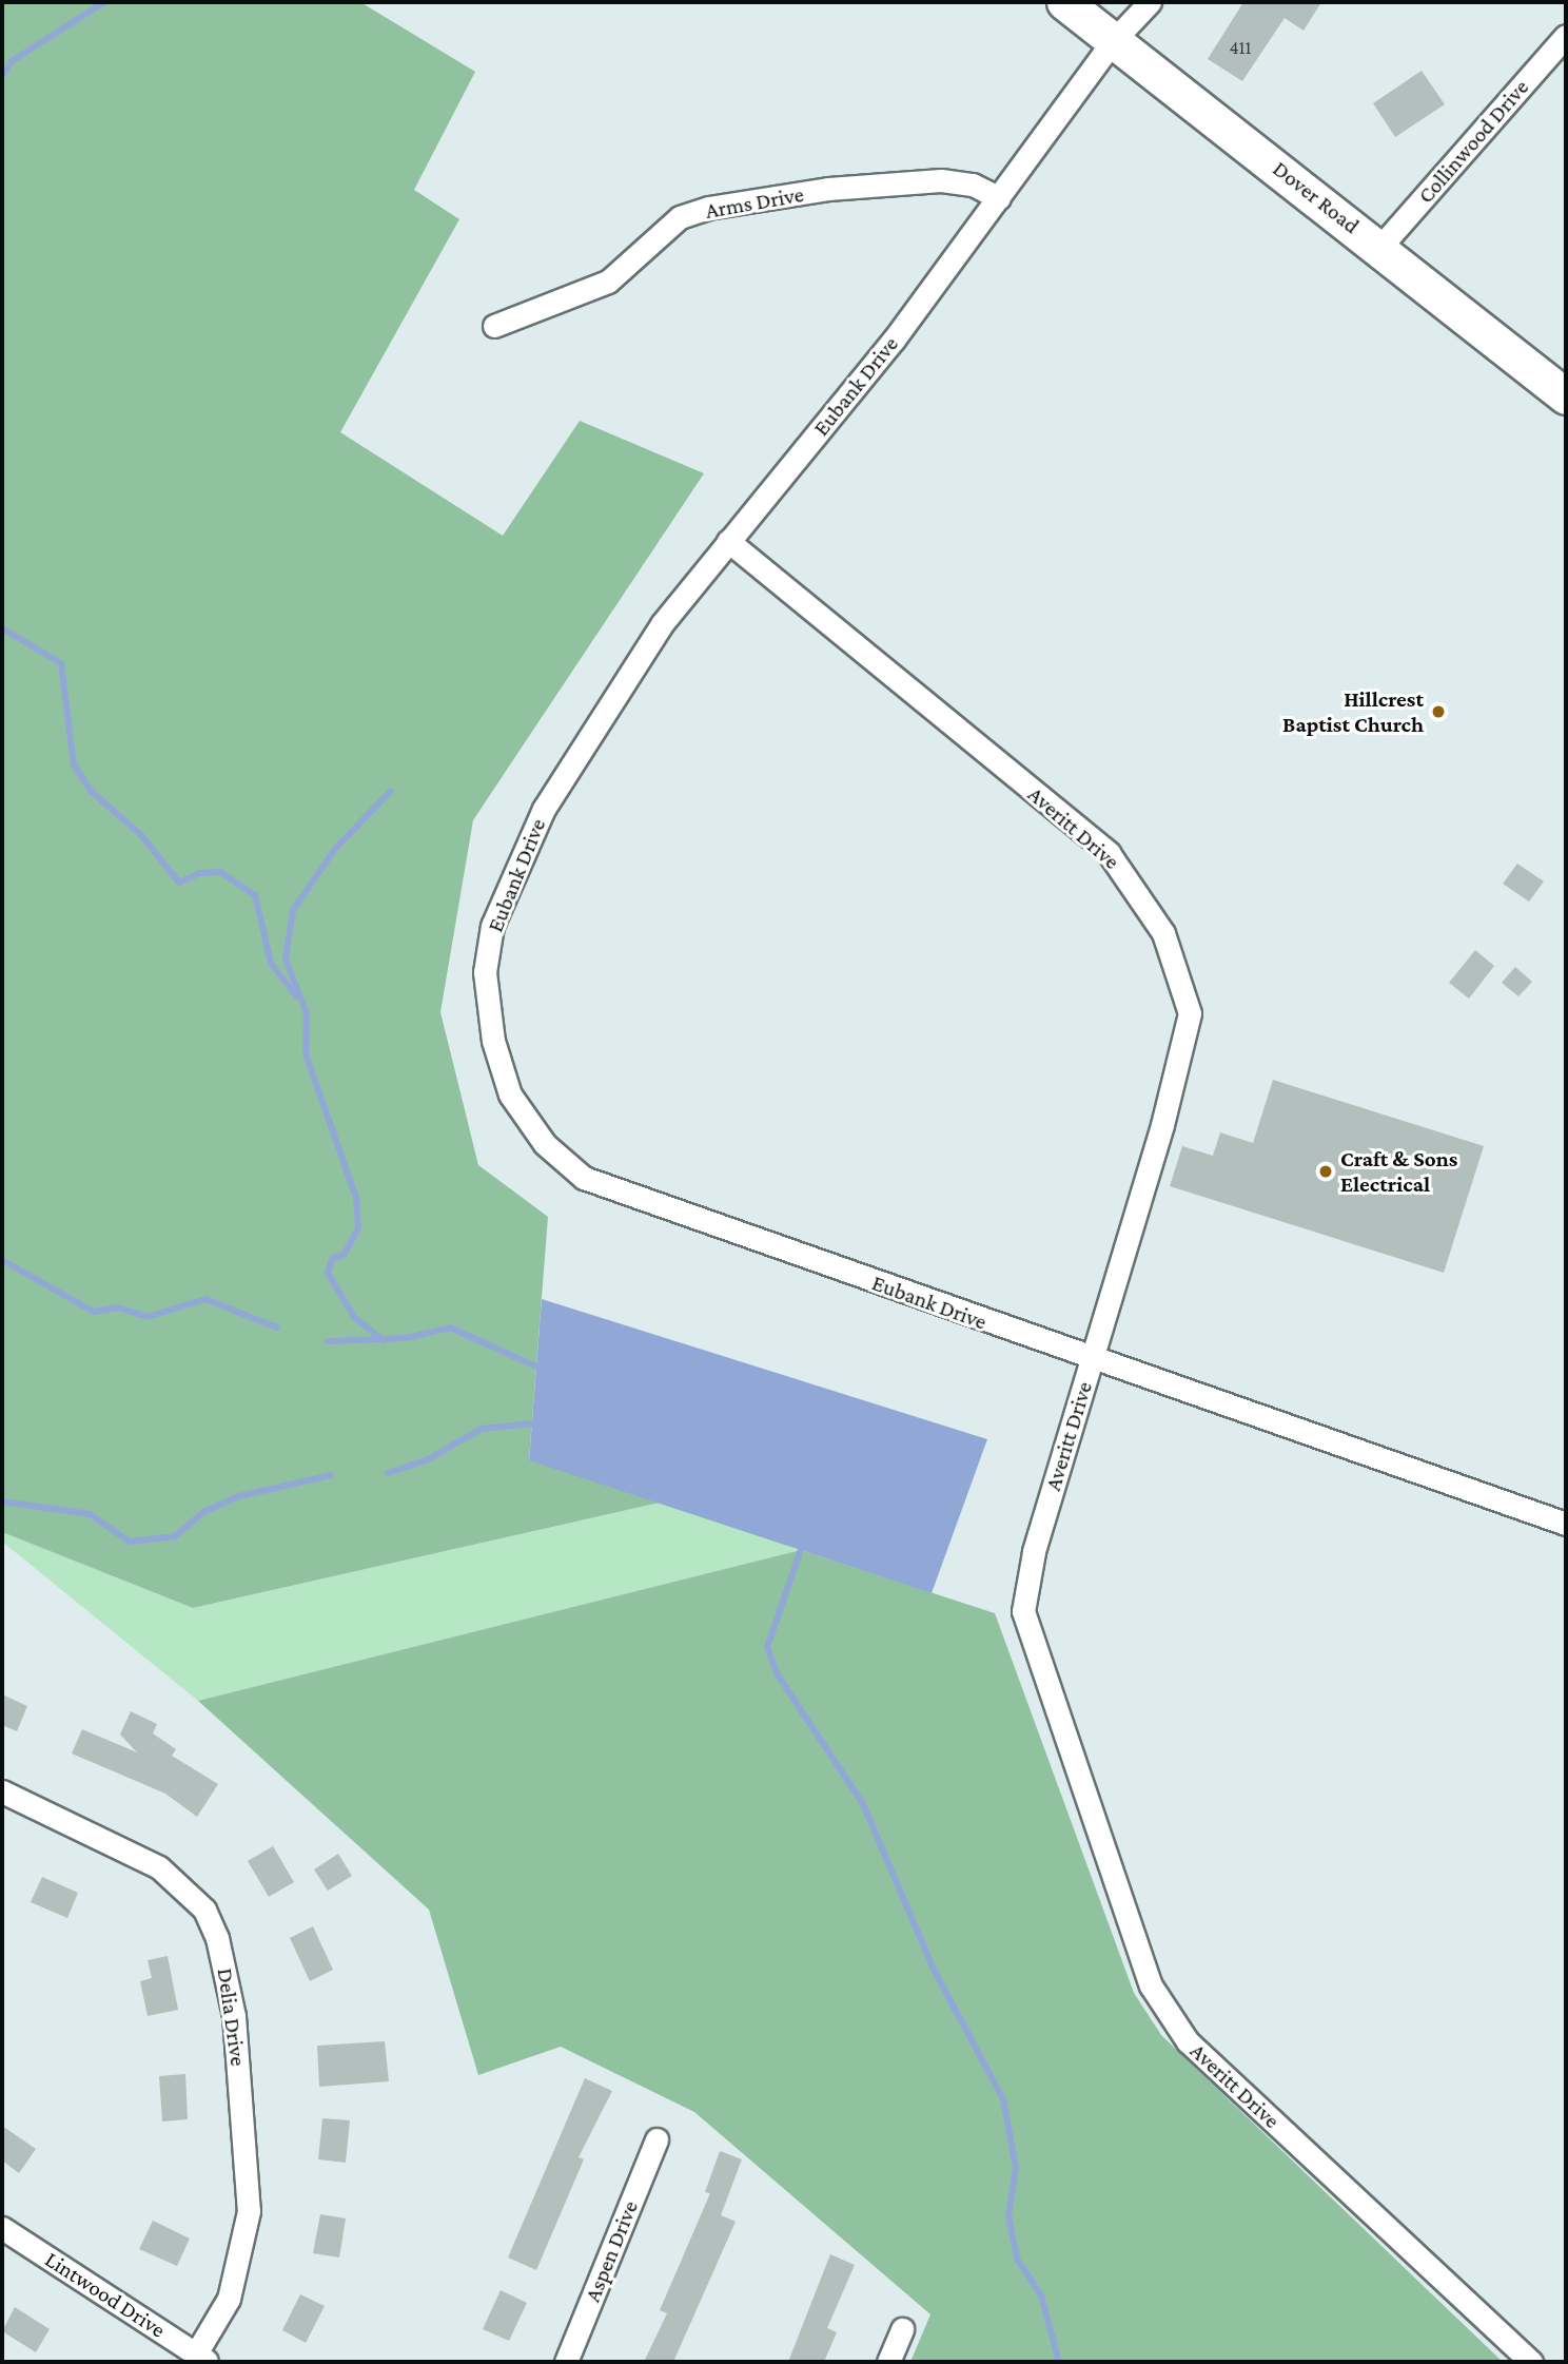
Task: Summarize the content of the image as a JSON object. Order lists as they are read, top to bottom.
{
  "streets": {
    "main road": ["Dover Road"],
    "street": [
      "Collinwood Drive",
      "Arms Drive",
      "Eubank Drive",
      "Averitt Drive",
      "Delia Drive",
      "Aspen Drive",
      "Lintwood Drive"
    ]
  },
  "crossings": [
    ["Collinwood Drive", "Dover Road"],
    ["Dover Road", "Eubank Drive"],
    ["Arms Drive", "Eubank Drive"],
    ["Eubank Drive", "Averitt Drive"],
    ["Delia Drive", "Lintwood Drive"]
  ],
  "places": ["Hillcrest Baptist Church", "Craft & Sons Electrical"],
  "house_numbers": ["411"]
}
